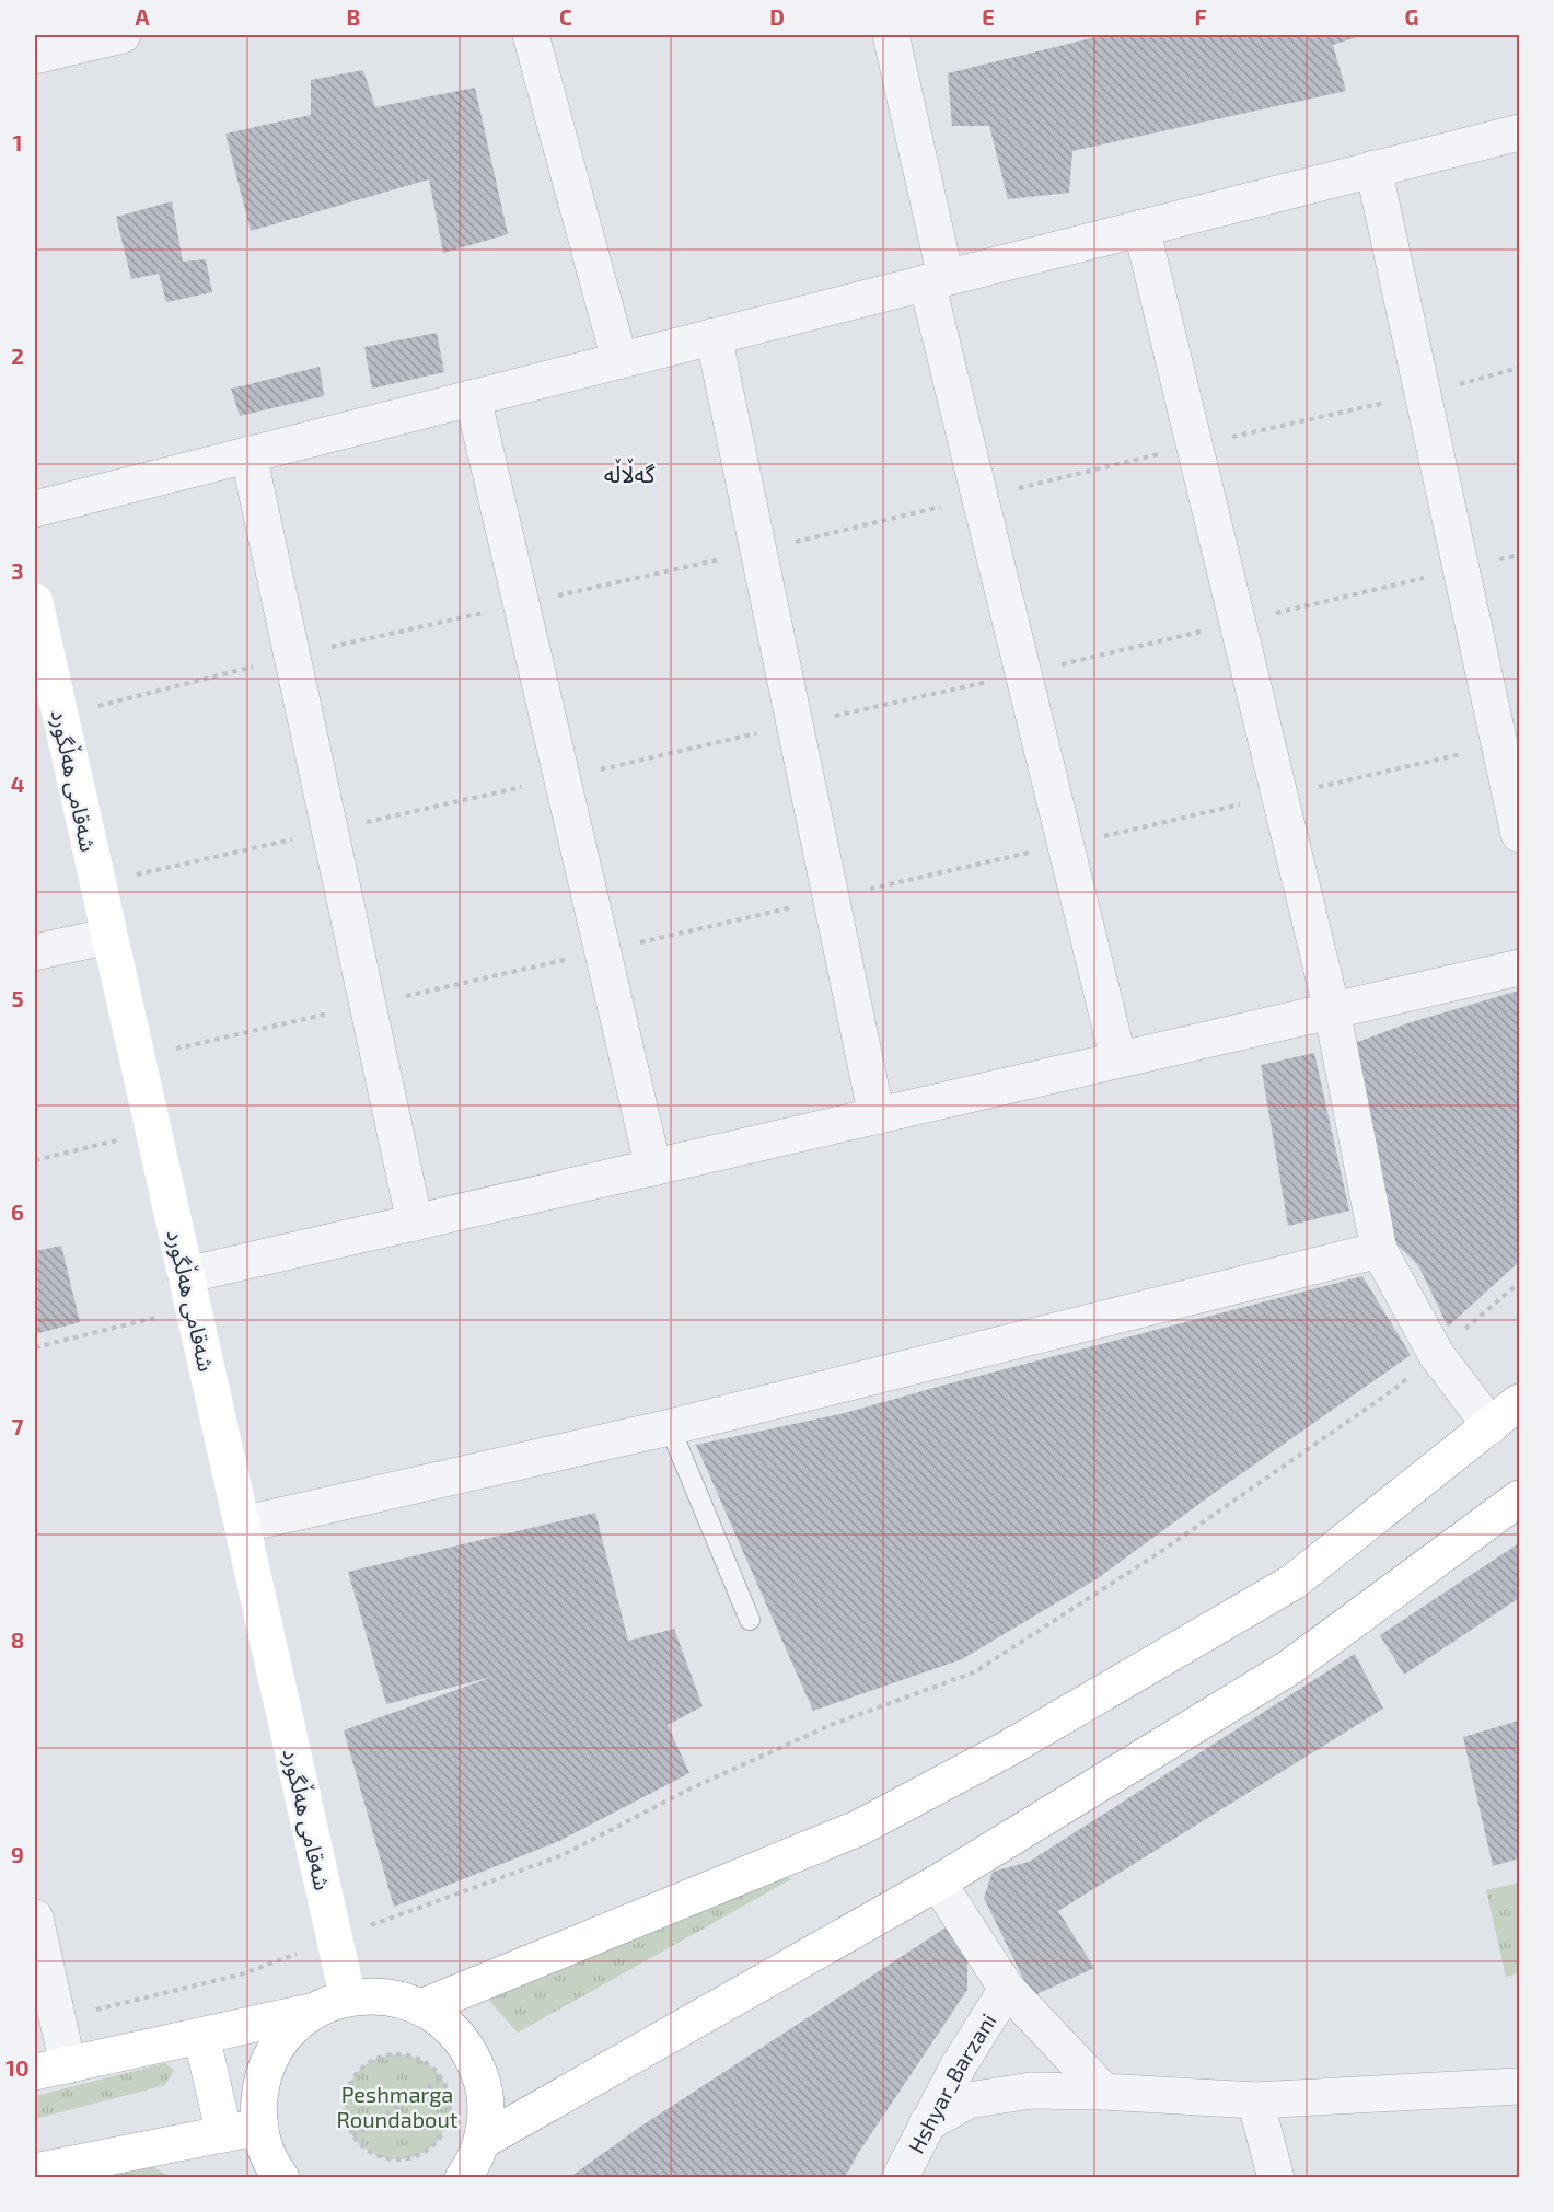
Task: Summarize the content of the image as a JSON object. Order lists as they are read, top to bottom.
{
  "streets": {
    "main road": ["شەقامی ھەڵگورد"],
    "street": ["Hshyar_Barzani"]
  },
  "districts": ["گەڵاڵە"],
  "parks": ["Peshmarga Roundabout"],
  "grid": {
    "columns": [
      "A",
      "B",
      "C",
      "D",
      "E",
      "F",
      "G"
    ],
    "rows": [
      "1",
      "2",
      "3",
      "4",
      "5",
      "6",
      "7",
      "8",
      "9",
      "10"
    ]
  }
}
